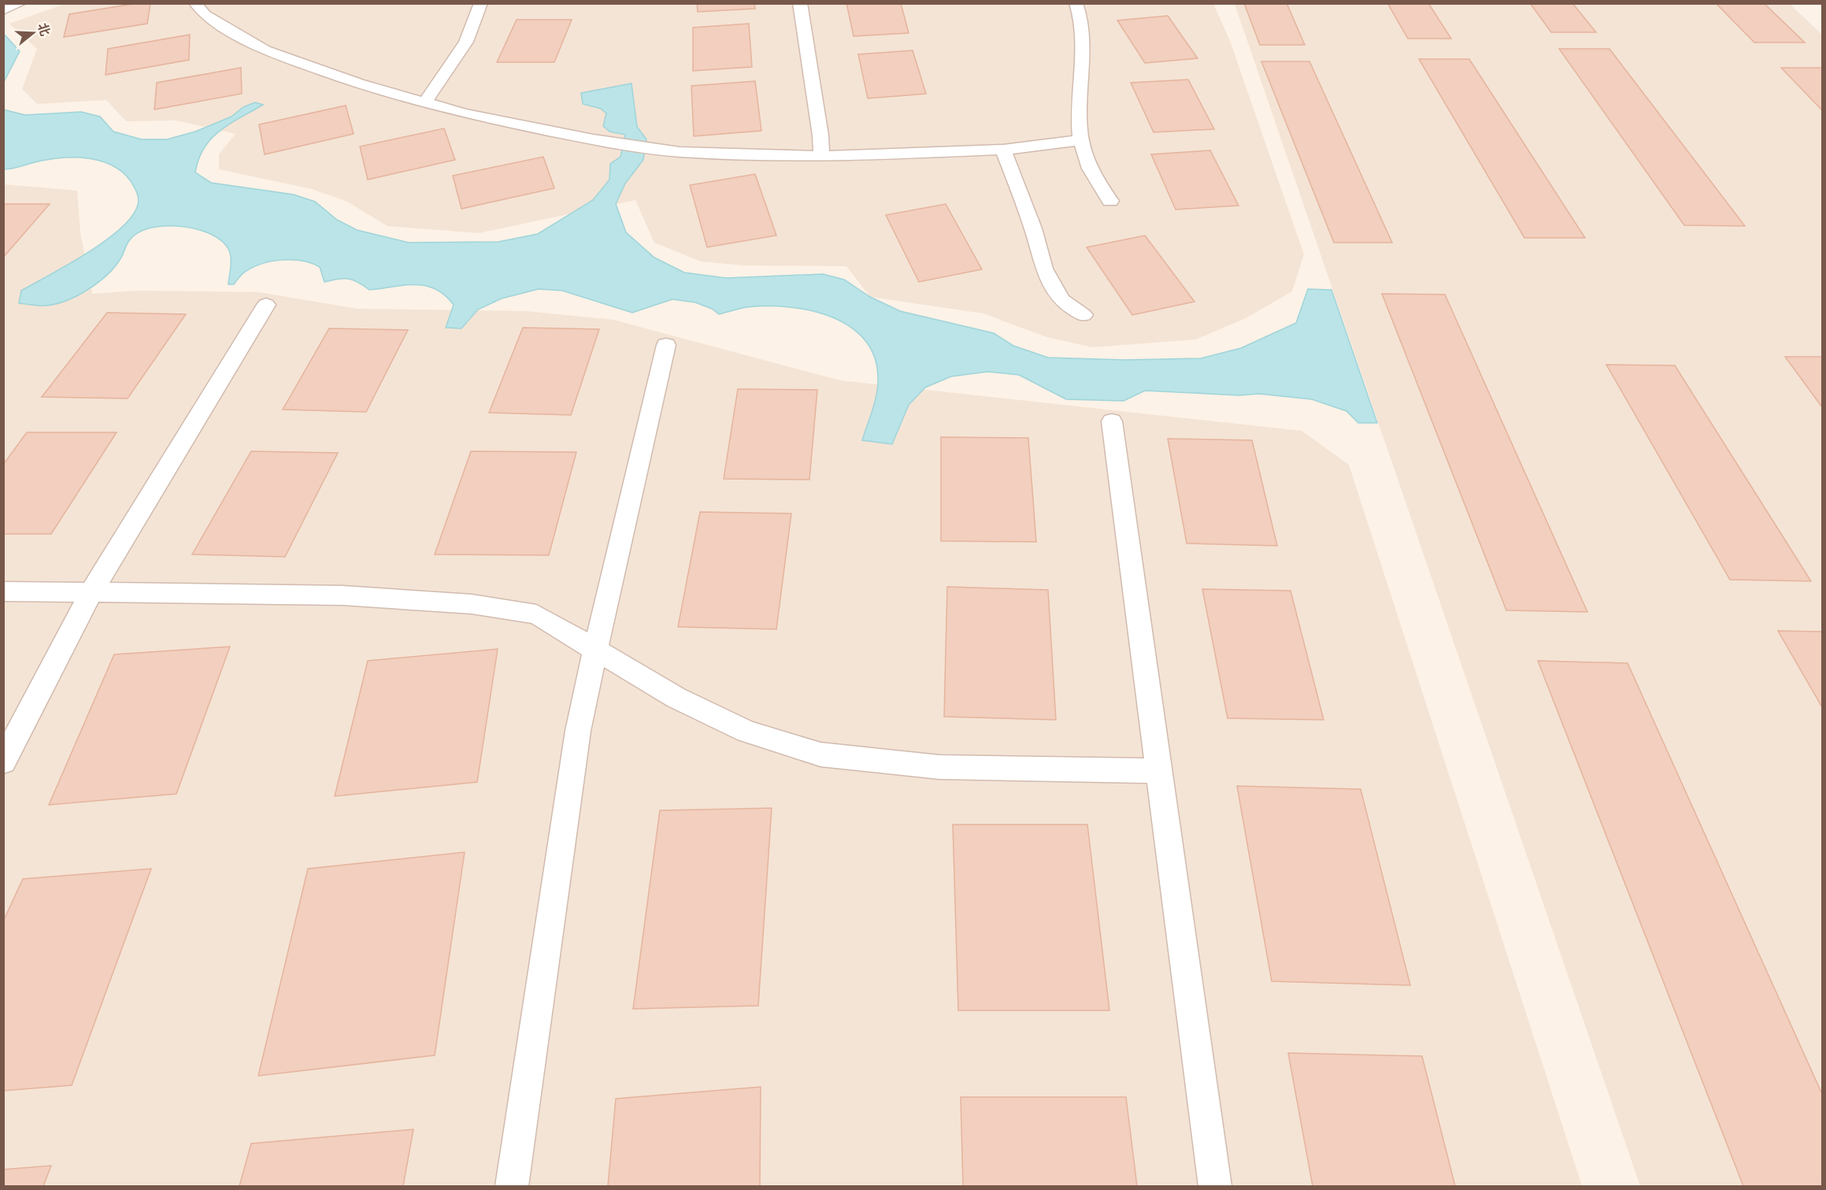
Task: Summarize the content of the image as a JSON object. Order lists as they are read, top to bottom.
{
  "north": "right"
}
